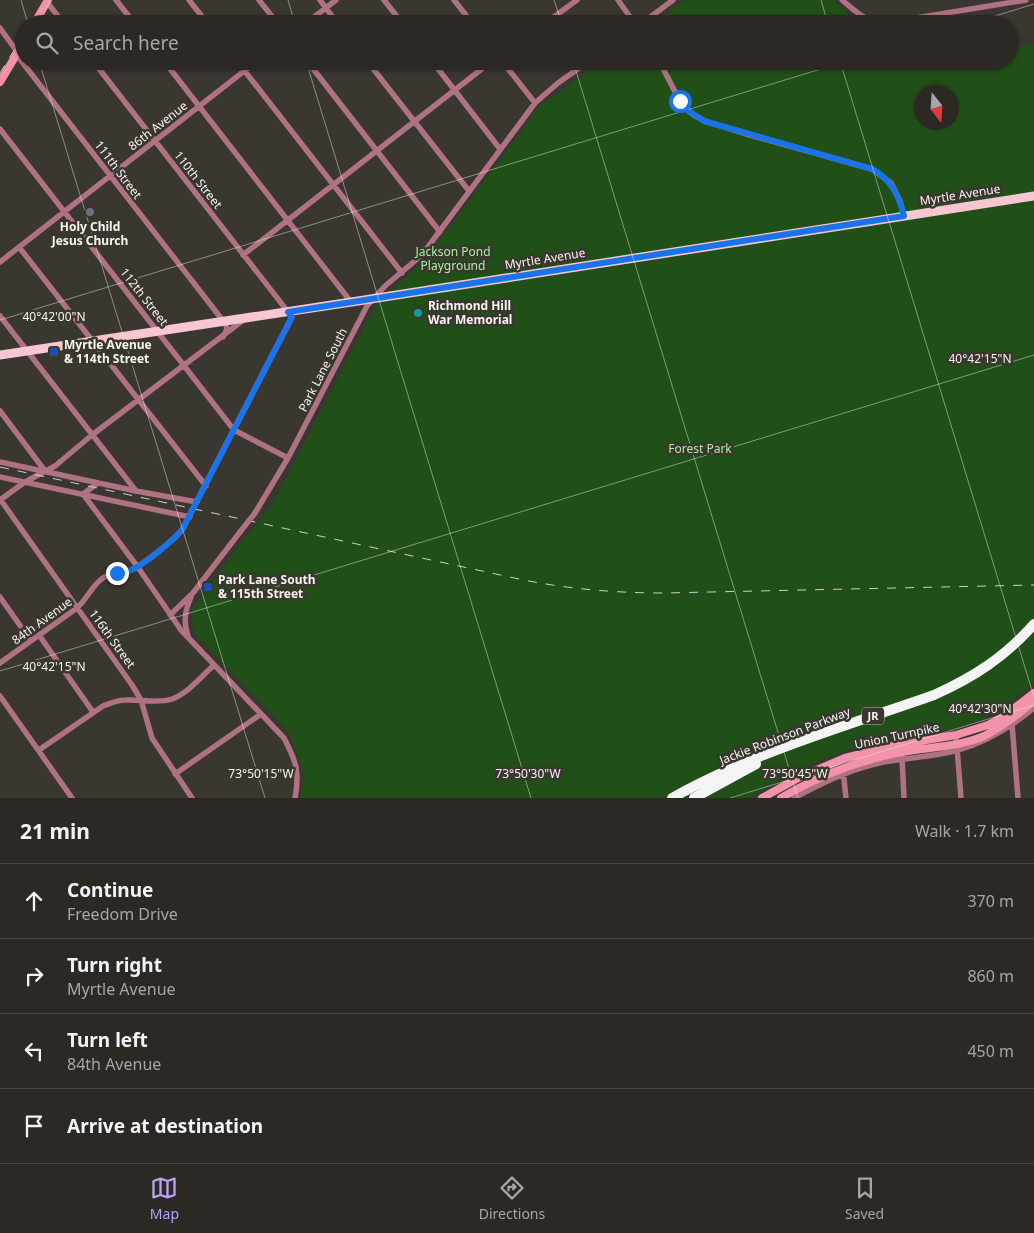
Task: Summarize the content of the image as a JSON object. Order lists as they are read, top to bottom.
{
  "streets": {
    "highway": ["JR", "Jackie Robinson Parkway"],
    "main road": ["Myrtle Avenue", "Union Turnpike"],
    "street": [
      "86th Avenue",
      "111th Street",
      "110th Street",
      "112th Street",
      "Park Lane South",
      "84th Avenue",
      "116th Street"
    ]
  },
  "crossings": [
    ["86th Avenue", "111th Street"],
    ["86th Avenue", "110th Street"],
    ["86th Avenue", "112th Street"],
    ["111th Street", "Myrtle Avenue"],
    ["110th Street", "Myrtle Avenue"],
    ["110th Street", "84th Avenue"],
    ["Myrtle Avenue", "112th Street"],
    ["Myrtle Avenue", "Park Lane South"],
    ["Myrtle Avenue", "84th Avenue"],
    ["112th Street", "Park Lane South"],
    ["112th Street", "84th Avenue"],
    ["84th Avenue", "116th Street"]
  ],
  "parks": ["Jackson Pond Playground", "Forest Park"],
  "places": {
    "other": ["Holy Child Jesus Church", "Richmond Hill War Memorial"],
    "transit": ["Myrtle Avenue & 114th Street", "Park Lane South & 115th Street"]
  },
  "north": "bottom",
  "page": {
    "search": "Search here",
    "heading": ["21 min", "Walk · 1.7 km"],
    "list": [
      ["Continue", "Freedom Drive", "370 m"],
      ["Turn right", "Myrtle Avenue", "860 m"],
      ["Turn left", "84th Avenue", "450 m"],
      "Arrive at destination"
    ],
    "nav": ["Map", "Directions", "Saved"]
  },
  "coordinates": [
    "40°42'00\"N",
    "40°42'15\"N",
    "40°42'30\"N",
    "73°50'15\"W",
    "73°50'30\"W",
    "73°50'45\"W"
  ]
}
